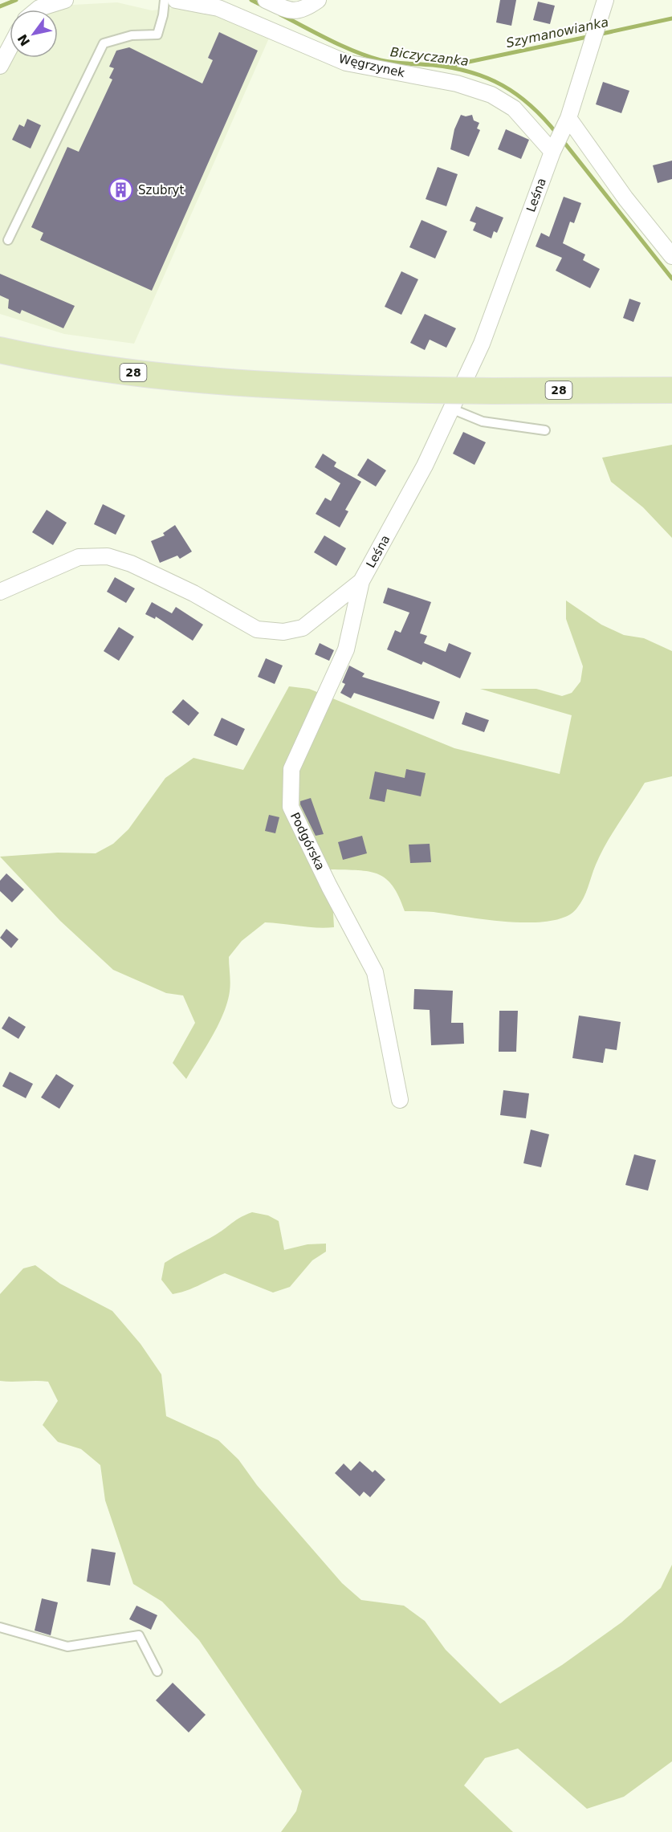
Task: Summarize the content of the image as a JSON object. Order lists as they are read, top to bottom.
{
  "streets": {
    "main road": ["28"],
    "street": ["Węgrzynek", "Leśna", "Podgórska"]
  },
  "crossings": [
    ["Węgrzynek", "Leśna"],
    ["Leśna", "Podgórska"]
  ],
  "water": ["Szymanowianka", "Biczyczanka"],
  "places": {
    "building": ["Szubryt"]
  },
  "north": "bottom left"
}
